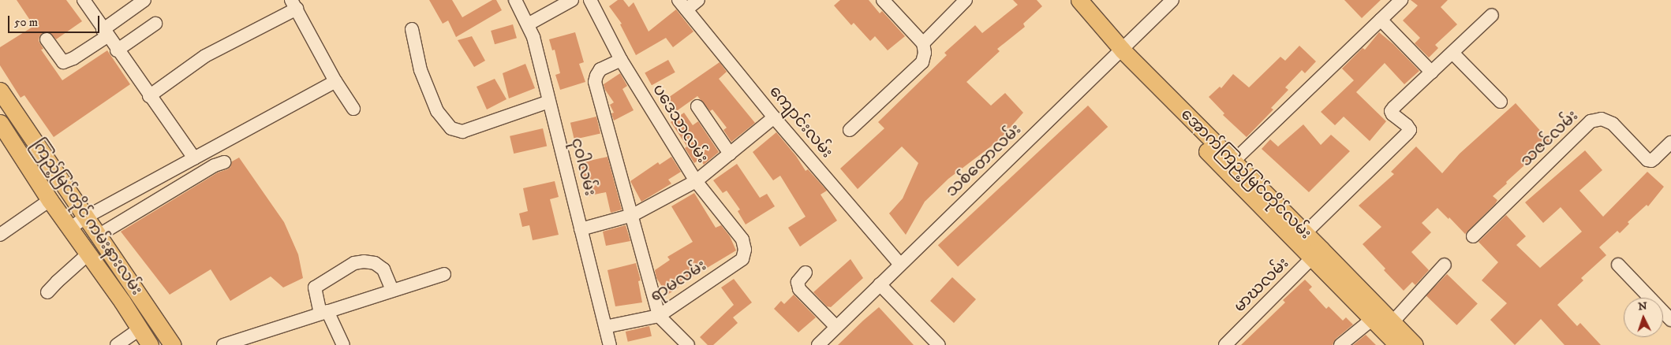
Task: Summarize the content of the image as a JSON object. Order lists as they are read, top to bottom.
{
  "streets": {
    "main road": ["အောက်ကြည့်မြင်တိုင်လမ်း", "ကြည့်မြင်တိုင် ကမ်းနားလမ်း"],
    "street": [
      "ကျောင်းလမ်း",
      "ပဒေသာလမ်း",
      "သဇင်လမ်း",
      "သစ်တောလမ်း",
      "ငုဝါလမ်း",
      "ရာမလမ်း",
      "မာဃလမ်း"
    ]
  },
  "crossings": [
    ["ကျောင်းလမ်း", "သစ်တောလမ်း"],
    ["ပဒေသာလမ်း", "ရာမလမ်း"],
    ["သစ်တောလမ်း", "အောက်ကြည့်မြင်တိုင်လမ်း"],
    ["ငုဝါလမ်း", "ရာမလမ်း"],
    ["အောက်ကြည့်မြင်တိုင်လမ်း", "မာဃလမ်း"]
  ],
  "scale_bar": "50 m",
  "north": "top"
}
